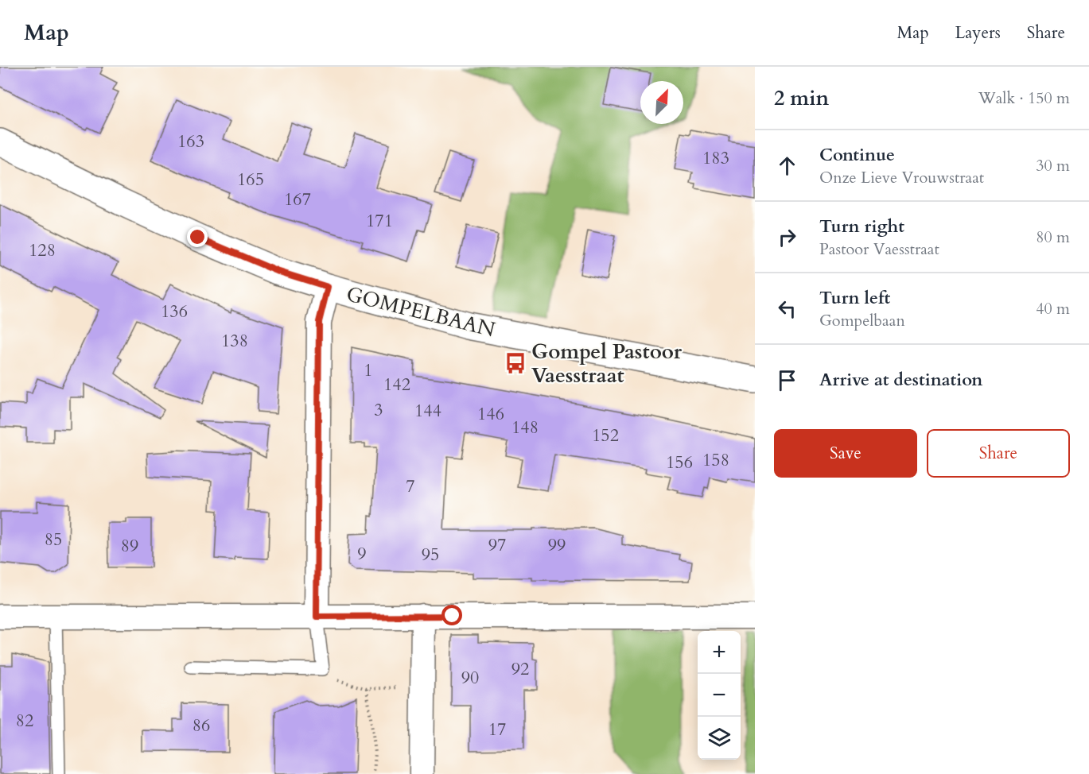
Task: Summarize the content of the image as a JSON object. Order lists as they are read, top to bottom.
{
  "streets": {
    "street": ["GOMPELBAAN"]
  },
  "places": {
    "bus stop": ["Gompel Pastoor Vaesstraat"]
  },
  "house_numbers": [
    "163",
    "183",
    "165",
    "167",
    "171",
    "128",
    "136",
    "138",
    "1",
    "142",
    "3",
    "144",
    "146",
    "148",
    "152",
    "158",
    "156",
    "7",
    "85",
    "97",
    "99",
    "89",
    "9",
    "95",
    "92",
    "90",
    "82",
    "86",
    "17"
  ],
  "north": "top right",
  "page": {
    "header": "Map",
    "nav": ["Map", "Layers", "Share"],
    "heading": ["2 min", "Walk · 150 m"],
    "list": [
      ["Continue", "Onze Lieve Vrouwstraat", "30 m"],
      ["Turn right", "Pastoor Vaesstraat", "80 m"],
      ["Turn left", "Gompelbaan", "40 m"],
      "Arrive at destination"
    ],
    "buttons": ["Save", "Share"],
    "map_buttons": ["+", "−"]
  }
}
